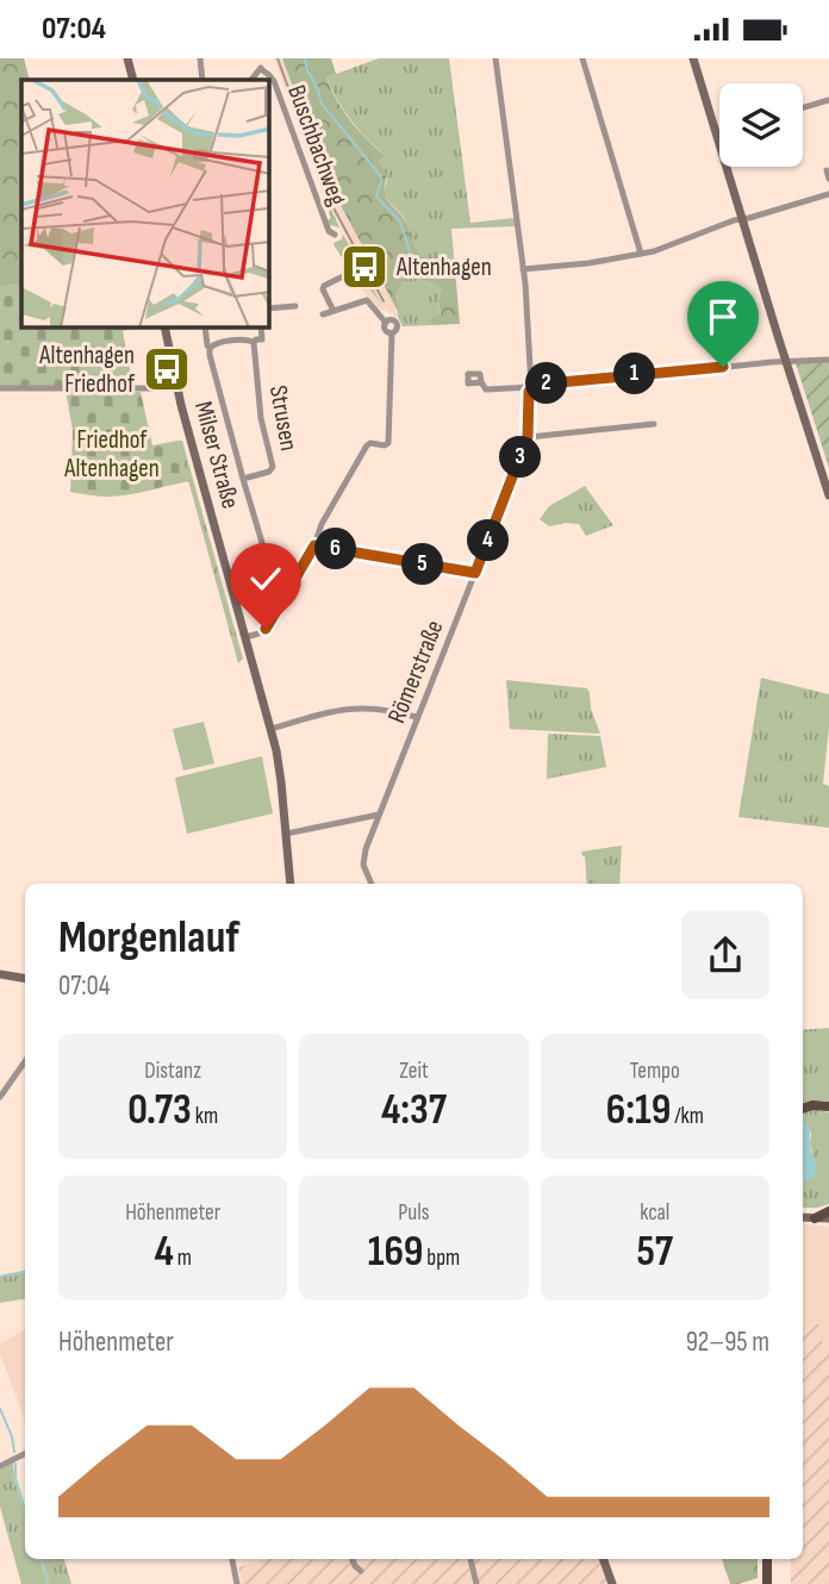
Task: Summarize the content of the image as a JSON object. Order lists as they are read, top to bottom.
{
  "streets": {
    "main road": ["Milser Straße"],
    "street": ["Buschbachweg", "Strusen", "Römerstraße"]
  },
  "parks": ["Friedhof Altenhagen"],
  "places": {
    "bus stop": ["Altenhagen", "Altenhagen Friedhof"]
  },
  "page": {
    "status": "07:04",
    "pins": [
      "1",
      "2",
      "3",
      "4",
      "6",
      "5"
    ],
    "heading": ["Morgenlauf", "07:04"],
    "stats": [
      ["Distanz", "0.73 km"],
      ["Zeit", "4:37"],
      ["Tempo", "6:19 /km"],
      ["Höhenmeter", "4 m"],
      ["Puls", "169 bpm"],
      ["kcal", "57"]
    ],
    "chart": ["Höhenmeter", "92–95 m"]
  }
}
